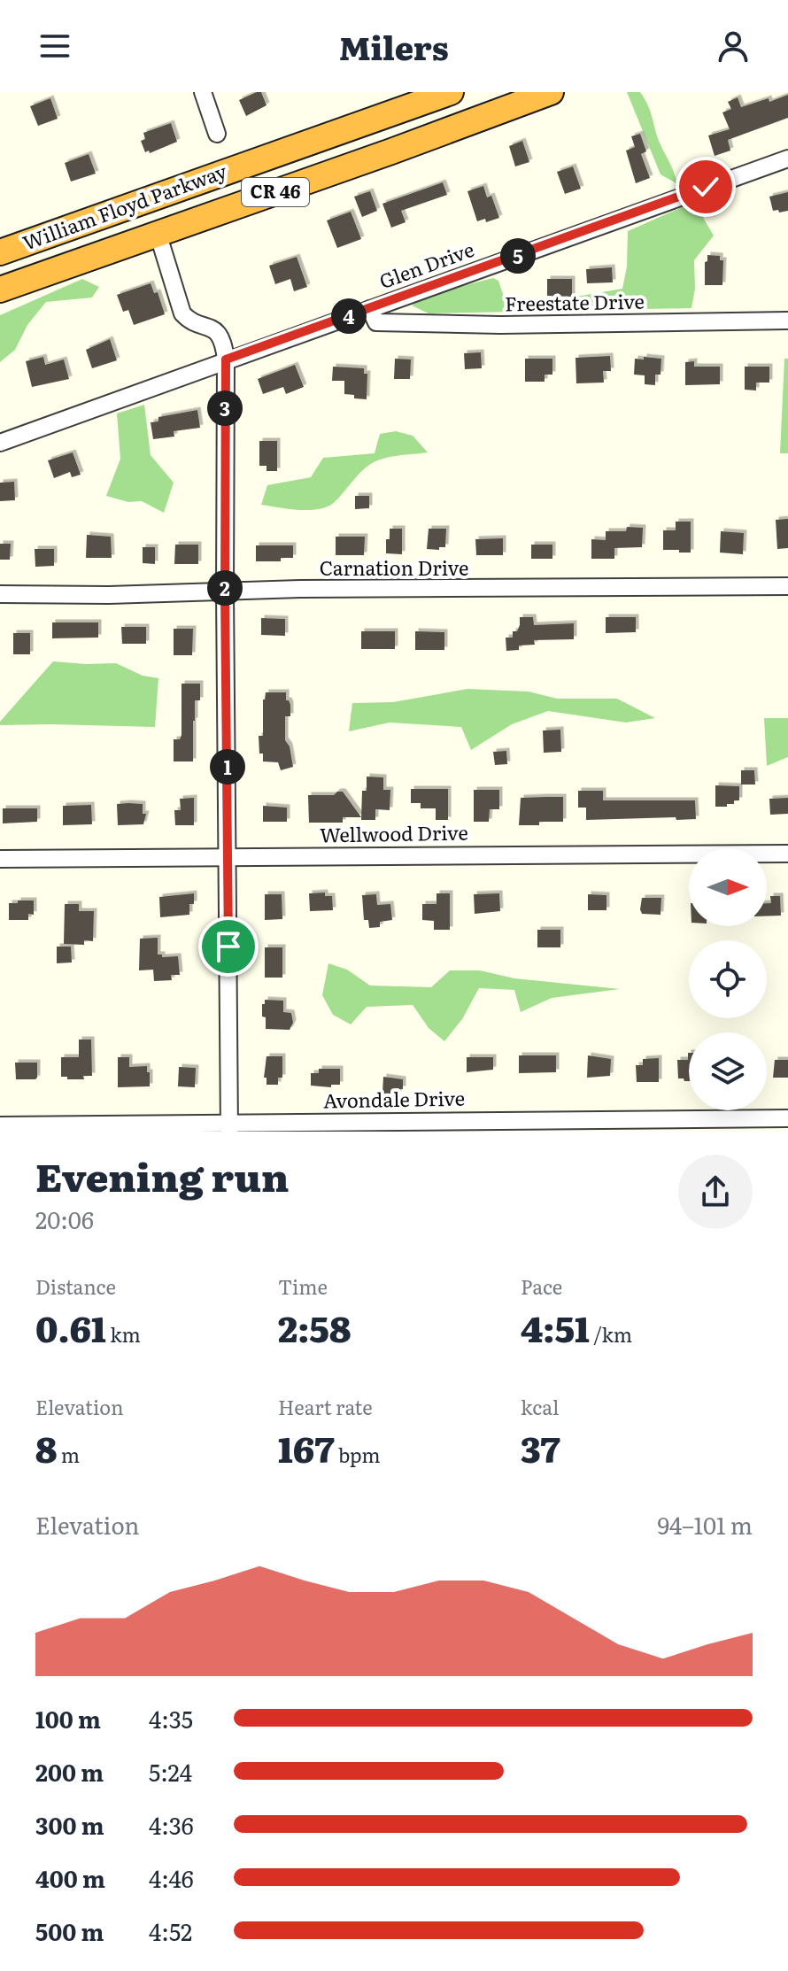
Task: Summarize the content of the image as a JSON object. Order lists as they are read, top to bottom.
{
  "streets": {
    "highway": ["CR 46", "William Floyd Parkway"],
    "street": [
      "Glen Drive",
      "Freestate Drive",
      "Carnation Drive",
      "Wellwood Drive",
      "Avondale Drive"
    ]
  },
  "crossings": [
    ["Glen Drive", "Freestate Drive"]
  ],
  "north": "right",
  "page": {
    "header": "Milers",
    "pins": [
      "5",
      "4",
      "3",
      "2",
      "1"
    ],
    "heading": ["Evening run", "20:06"],
    "stats": [
      ["Distance", "0.61 km"],
      ["Time", "2:58"],
      ["Pace", "4:51 /km"],
      ["Elevation", "8 m"],
      ["Heart rate", "167 bpm"],
      ["kcal", "37"]
    ],
    "chart": ["Elevation", "94–101 m"],
    "list": [
      {
        "name": "100 m",
        "note": "4:35"
      },
      {
        "name": "200 m",
        "note": "5:24"
      },
      {
        "name": "300 m",
        "note": "4:36"
      },
      {
        "name": "400 m",
        "note": "4:46"
      },
      {
        "name": "500 m",
        "note": "4:52"
      }
    ]
  }
}
